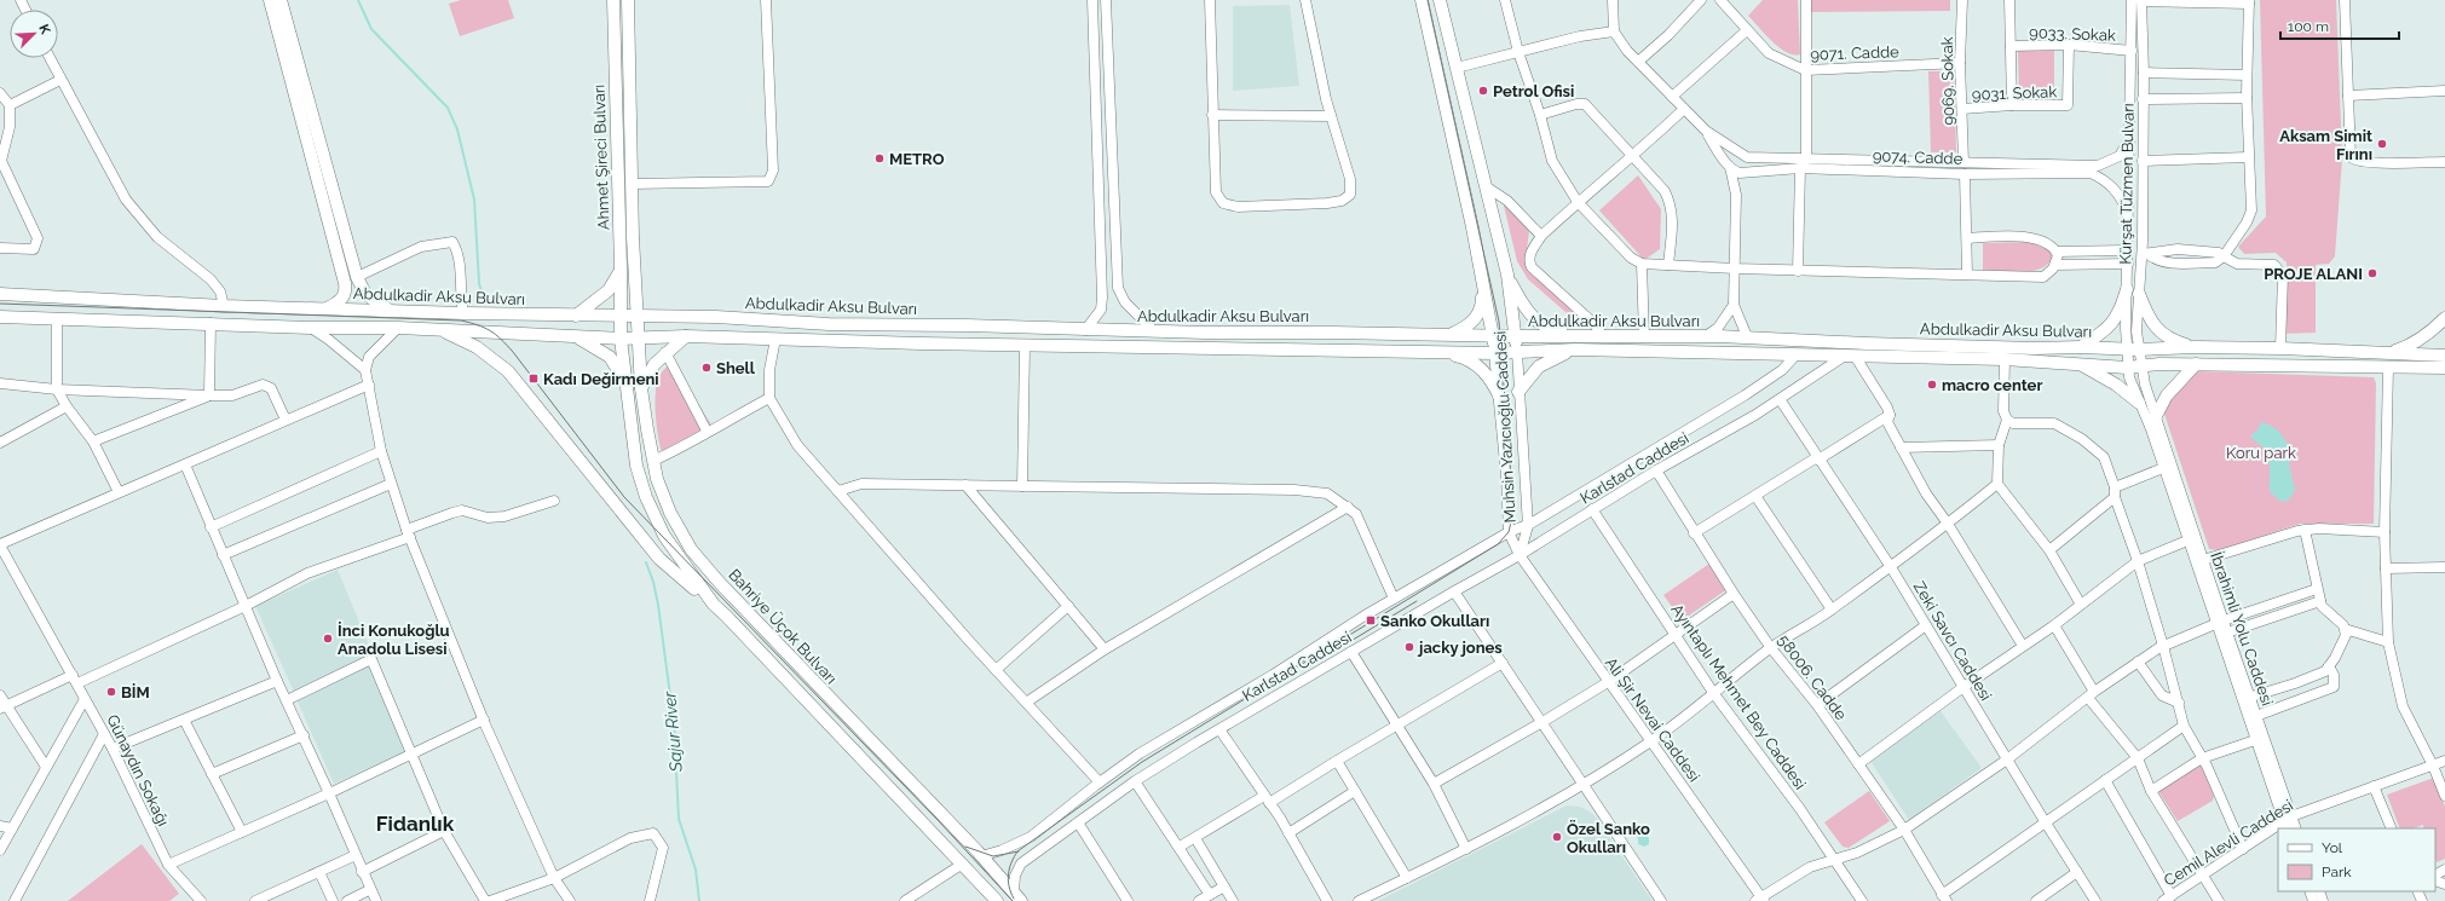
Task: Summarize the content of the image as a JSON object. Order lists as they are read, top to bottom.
{
  "streets": {
    "main road": [
      "Ahmet Şireci Bulvarı",
      "Abdulkadir Aksu Bulvarı",
      "Muhsin Yazıcıoğlu Caddesi",
      "Bahriye Üçok Bulvarı"
    ],
    "street": [
      "9033. Sokak",
      "9071. Cadde",
      "9069. Sokak",
      "9031. Sokak",
      "9074. Cadde",
      "Kürşat Tüzmen Bulvarı",
      "Karlstad Caddesi",
      "İbrahimli Yolu Caddesi",
      "Zeki Savcı Caddesi",
      "58006. Cadde",
      "Ayıntaplı Mehmet Bey Caddesi",
      "Ali Şir Nevai Caddesi",
      "Günaydın Sokağı",
      "Cemil Alevli Caddesi"
    ]
  },
  "crossings": [
    ["9033. Sokak", "9031. Sokak"],
    ["9033. Sokak", "Kürşat Tüzmen Bulvarı"],
    ["9071. Cadde", "9069. Sokak"],
    ["9069. Sokak", "9031. Sokak"],
    ["9069. Sokak", "9074. Cadde"],
    ["Ahmet Şireci Bulvarı", "Abdulkadir Aksu Bulvarı"],
    ["Ahmet Şireci Bulvarı", "Bahriye Üçok Bulvarı"],
    ["9074. Cadde", "Kürşat Tüzmen Bulvarı"],
    ["Kürşat Tüzmen Bulvarı", "Abdulkadir Aksu Bulvarı"],
    ["Kürşat Tüzmen Bulvarı", "İbrahimli Yolu Caddesi"],
    ["Abdulkadir Aksu Bulvarı", "Muhsin Yazıcıoğlu Caddesi"],
    ["Abdulkadir Aksu Bulvarı", "Karlstad Caddesi"],
    ["Abdulkadir Aksu Bulvarı", "Bahriye Üçok Bulvarı"],
    ["Muhsin Yazıcıoğlu Caddesi", "Karlstad Caddesi"],
    ["Muhsin Yazıcıoğlu Caddesi", "Ali Şir Nevai Caddesi"],
    ["Karlstad Caddesi", "Bahriye Üçok Bulvarı"],
    ["Karlstad Caddesi", "Zeki Savcı Caddesi"],
    ["Karlstad Caddesi", "58006. Cadde"],
    ["Karlstad Caddesi", "Ayıntaplı Mehmet Bey Caddesi"],
    ["Karlstad Caddesi", "Ali Şir Nevai Caddesi"],
    ["İbrahimli Yolu Caddesi", "Cemil Alevli Caddesi"]
  ],
  "districts": ["Fidanlık"],
  "water": ["Sajur River"],
  "parks": ["Koru park"],
  "places": {
    "other": [
      "Petrol Ofisi",
      "Aksam Simit Fırını",
      "METRO",
      "PROJE ALANI",
      "Shell",
      "macro center",
      "İnci Konukoğlu Anadolu Lisesi",
      "jacky jones",
      "BİM",
      "Özel Sanko Okulları"
    ],
    "transit": ["Kadı Değirmeni", "Sanko Okulları"]
  },
  "legend": ["Yol", "Park"],
  "scale_bar": "100 m",
  "north": "top right"
}
